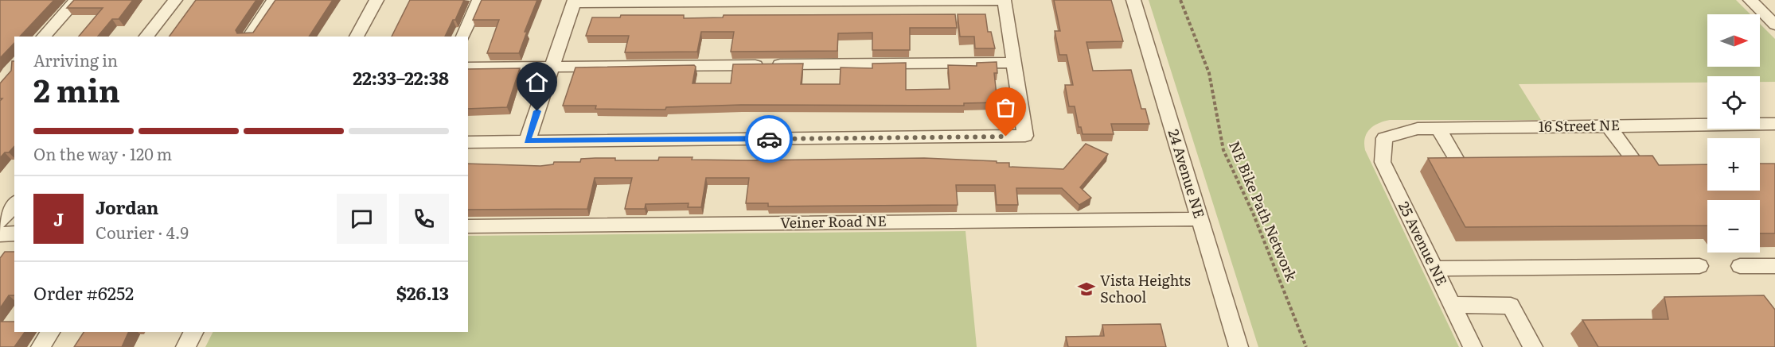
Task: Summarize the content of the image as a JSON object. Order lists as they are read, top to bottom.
{
  "streets": {
    "street": [
      "16 Street NE",
      "24 Avenue NE",
      "Veiner Road NE",
      "25 Avenue NE"
    ],
    "path": ["NE Bike Path Network"]
  },
  "crossings": [
    ["16 Street NE", "25 Avenue NE"],
    ["24 Avenue NE", "Veiner Road NE"]
  ],
  "places": {
    "school or university": ["Vista Heights School"]
  },
  "north": "right",
  "page": {
    "map_buttons": ["+", "−"],
    "heading": ["2 min", "Arriving in", "22:33–22:38"],
    "panel": [
      "Jordan",
      "Courier · 4.9",
      "Order #6252",
      "$26.13"
    ],
    "bar": "On the way · 120 m",
    "round": "J"
  }
}
